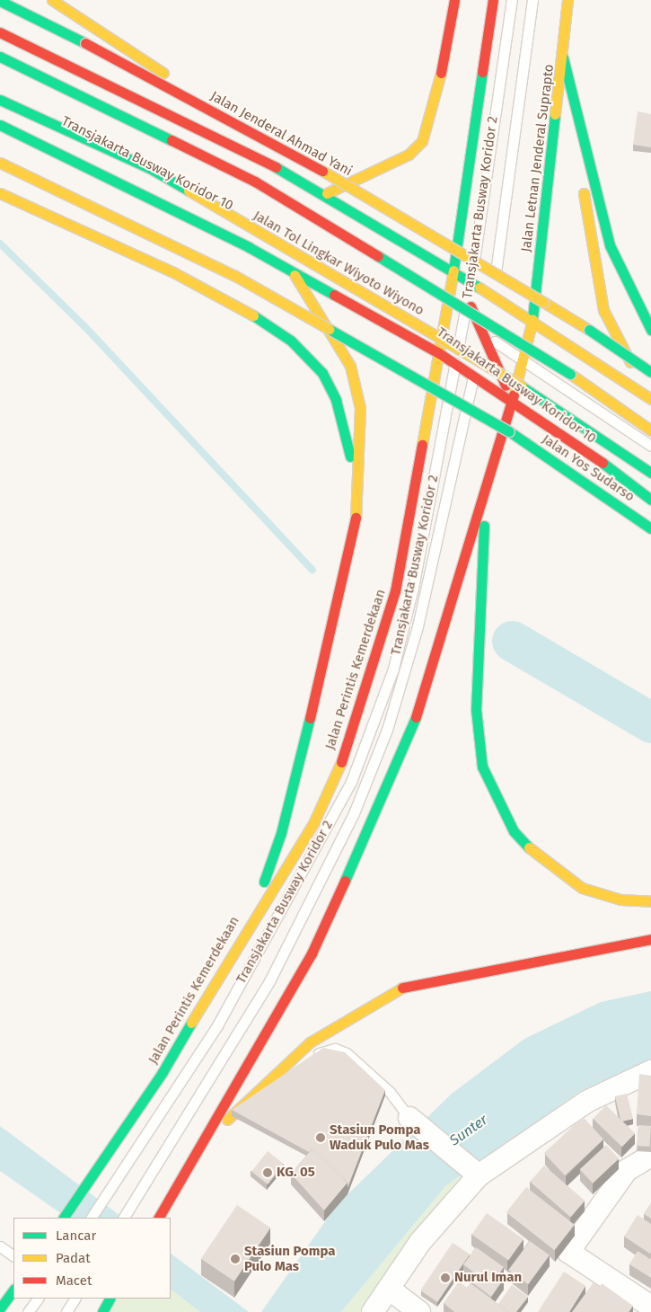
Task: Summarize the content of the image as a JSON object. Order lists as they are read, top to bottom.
{
  "streets": {
    "main road": [
      "Jalan Jenderal Ahmad Yani",
      "Jalan Letnan Jenderal Suprapto",
      "Jalan Tol Lingkar Wiyoto Wiyono",
      "Jalan Yos Sudarso",
      "Jalan Perintis Kemerdekaan"
    ],
    "lane": ["Transjakarta Busway Koridor 10", "Transjakarta Busway Koridor 2"]
  },
  "crossings": [
    ["Transjakarta Busway Koridor 10", "Transjakarta Busway Koridor 2"],
    ["Transjakarta Busway Koridor 10", "Jalan Perintis Kemerdekaan"]
  ],
  "water": ["Sunter"],
  "places": [
    "Stasiun Pompa Waduk Pulo Mas",
    "KG. 05",
    "Stasiun Pompa Pulo Mas",
    "Nurul Iman"
  ],
  "legend": ["Lancar", "Padat", "Macet"]
}
